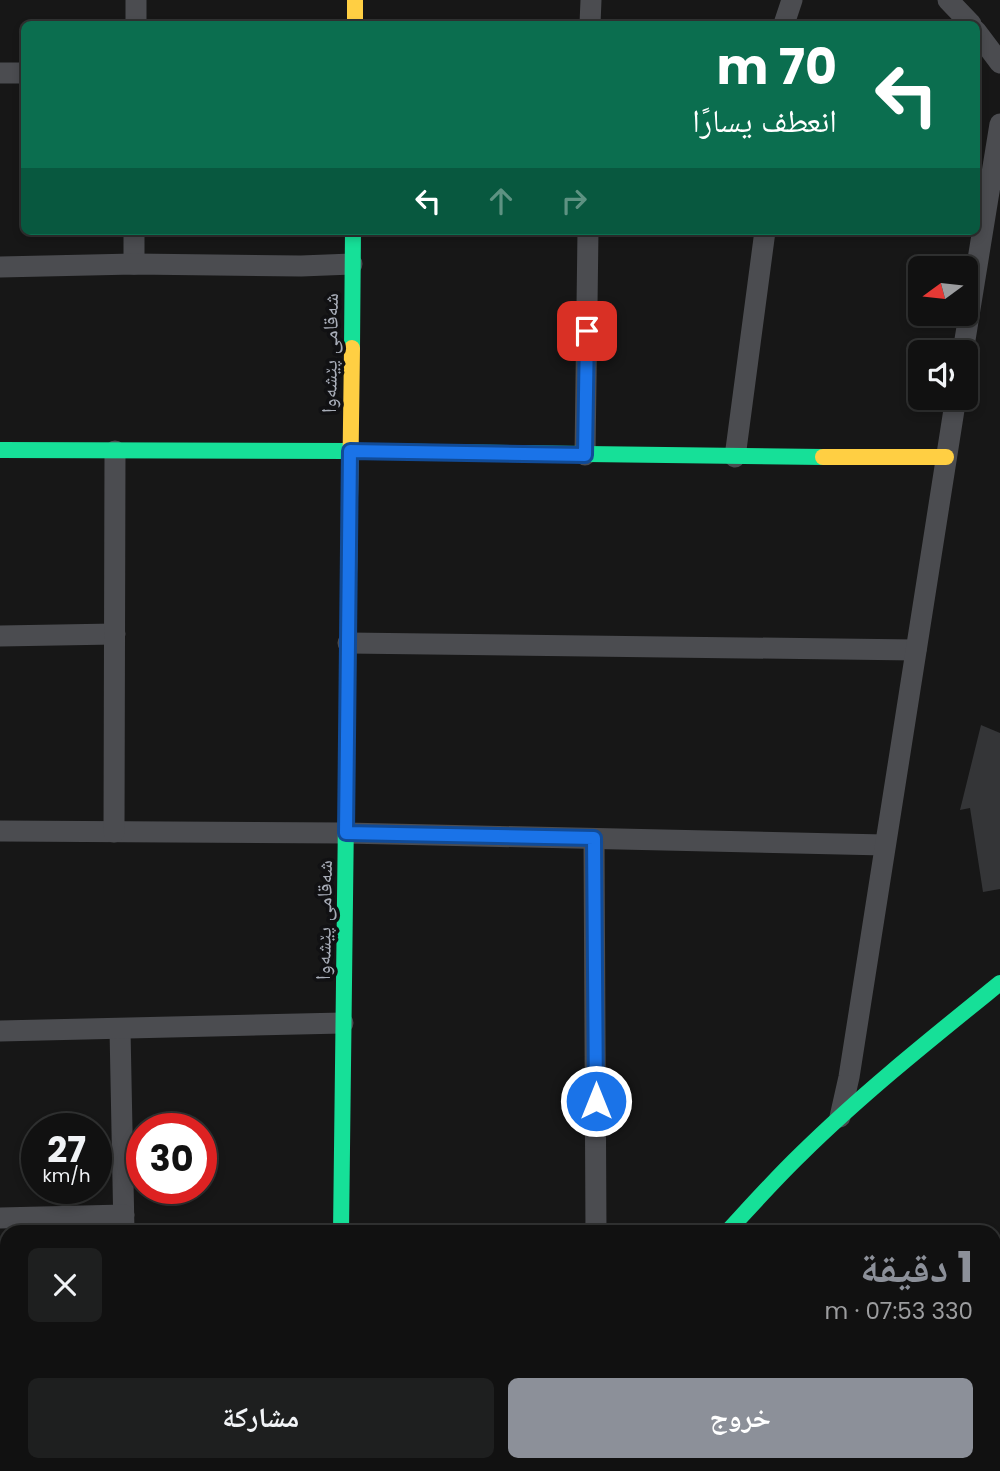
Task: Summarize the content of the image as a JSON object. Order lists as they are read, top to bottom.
{
  "streets": {
    "street": ["شەقامی پێشەوا"]
  },
  "north": "left",
  "page": {
    "turn": ["70 m", "انعطف يسارًا"],
    "speed": "27 km/h",
    "limit": "30",
    "heading": ["1 دقيقة", "330 m · 07:53"],
    "buttons": ["خروج", "مشاركة"]
  }
}
